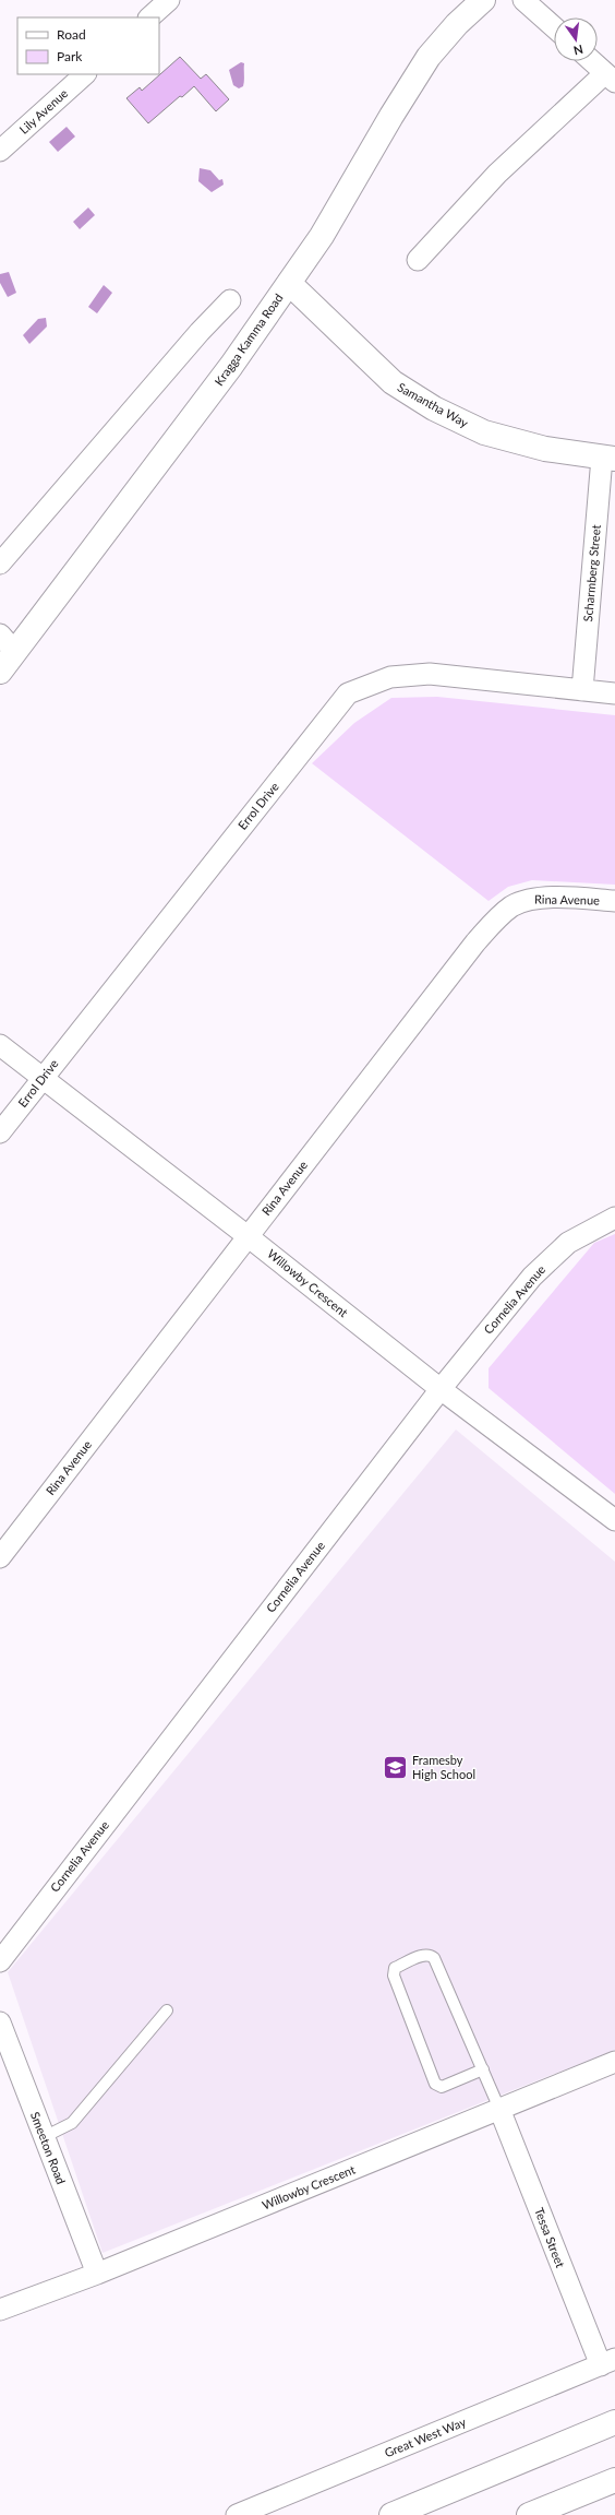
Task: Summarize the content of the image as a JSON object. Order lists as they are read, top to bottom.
{
  "streets": {
    "main road": ["Kragga Kamma Road", "Samantha Way"],
    "street": [
      "Lily Avenue",
      "Scharmberg Street",
      "Errol Drive",
      "Rina Avenue",
      "Willowby Crescent",
      "Cornelia Avenue",
      "Smeeton Road",
      "Tessa Street",
      "Great West Way"
    ]
  },
  "crossings": [
    ["Kragga Kamma Road", "Samantha Way"],
    ["Samantha Way", "Scharmberg Street"],
    ["Scharmberg Street", "Errol Drive"],
    ["Errol Drive", "Willowby Crescent"],
    ["Rina Avenue", "Willowby Crescent"],
    ["Willowby Crescent", "Cornelia Avenue"],
    ["Willowby Crescent", "Smeeton Road"],
    ["Willowby Crescent", "Tessa Street"],
    ["Tessa Street", "Great West Way"]
  ],
  "places": {
    "school or university": ["Framesby High School"]
  },
  "legend": ["Road", "Park"],
  "north": "bottom"
}
